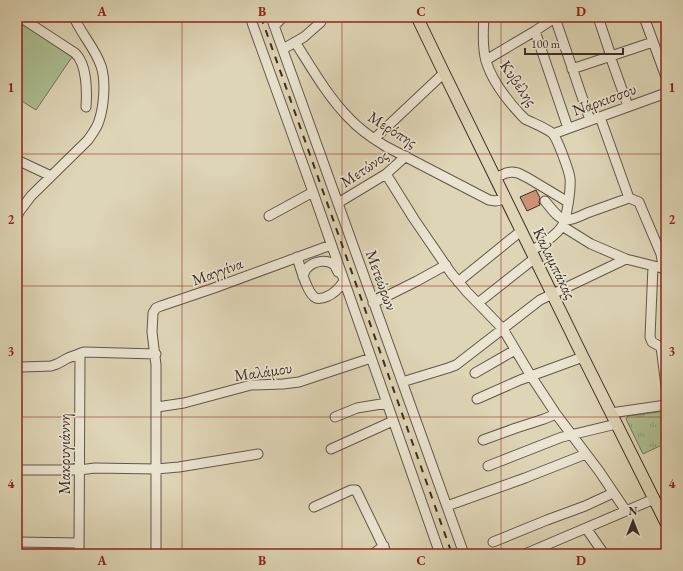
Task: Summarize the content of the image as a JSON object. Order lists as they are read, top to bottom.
{
  "streets": {
    "main road": ["Καλαμπάκας"],
    "street": [
      "Κυβέλης",
      "Νάρκισσου",
      "Μερόπης",
      "Μετώνος",
      "Μαγγίνα",
      "Μετεώρων",
      "Μαλάμου",
      "Μακρυγιάννη"
    ]
  },
  "crossings": [
    ["Κυβέλης", "Νάρκισσου"],
    ["Μερόπης", "Μετώνος"],
    ["Μερόπης", "Καλαμπάκας"],
    ["Μετώνος", "Μετεώρων"]
  ],
  "scale_bar": "100 m",
  "north": "top",
  "grid": {
    "columns": [
      "A",
      "B",
      "C",
      "D"
    ],
    "rows": [
      "1",
      "2",
      "3",
      "4"
    ]
  }
}
